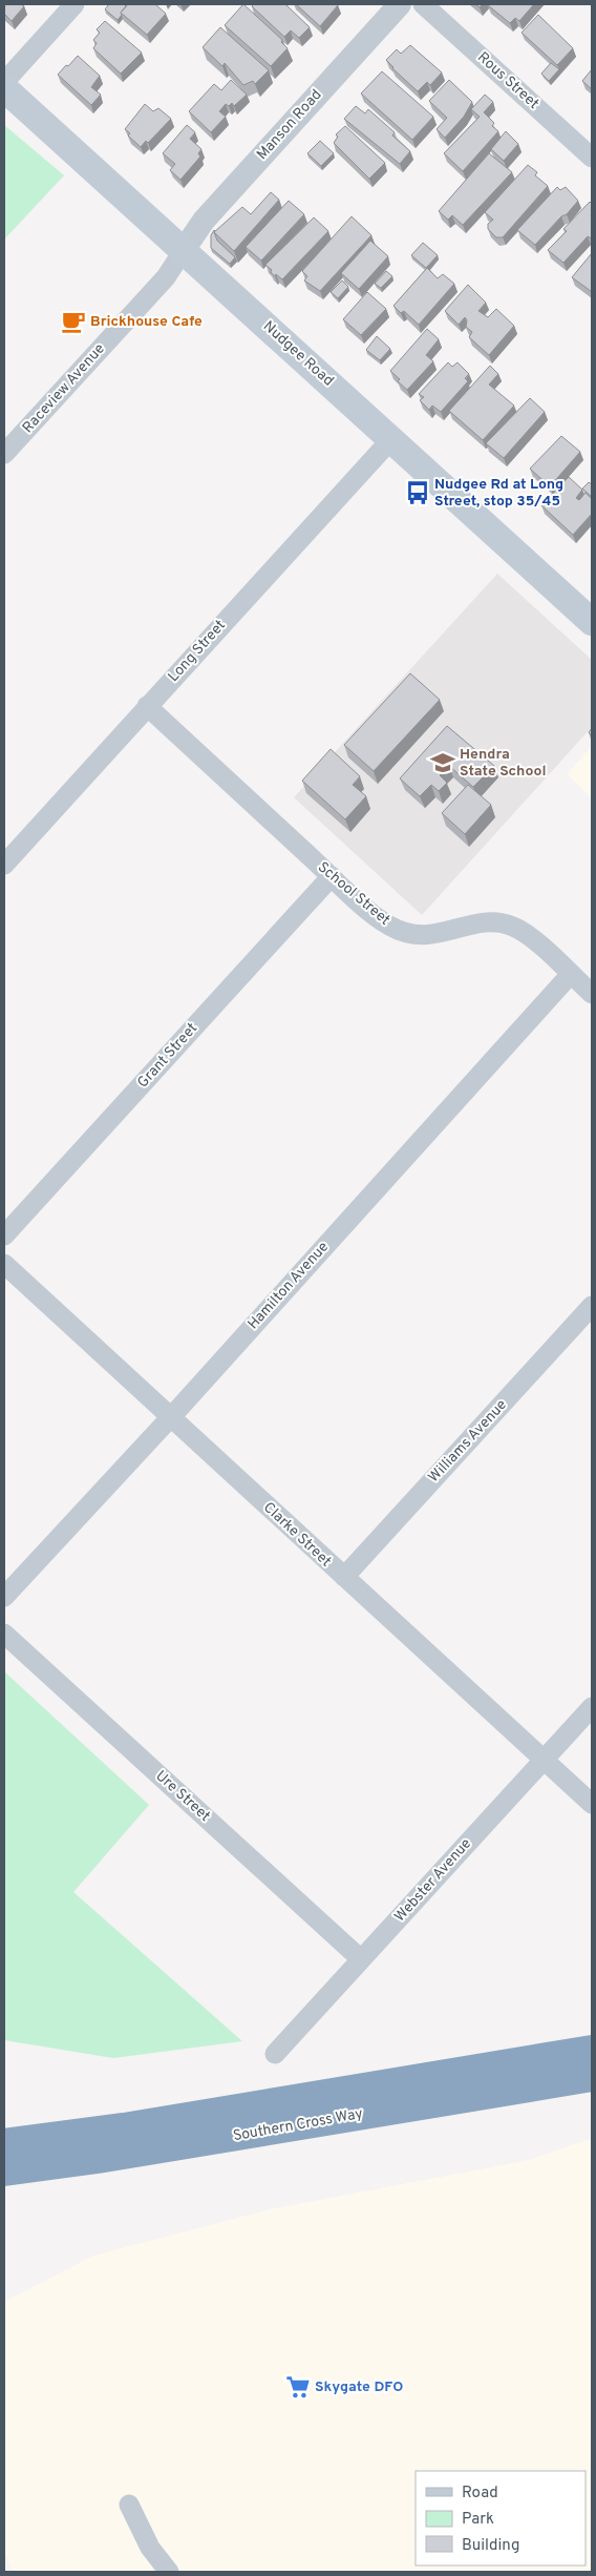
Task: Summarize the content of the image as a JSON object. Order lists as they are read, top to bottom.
{
  "streets": {
    "highway": ["Southern Cross Way"],
    "main road": ["Nudgee Road"],
    "street": [
      "Rous Street",
      "Manson Road",
      "Raceview Avenue",
      "Long Street",
      "School Street",
      "Grant Street",
      "Hamilton Avenue",
      "Williams Avenue",
      "Clarke Street",
      "Ure Street",
      "Webster Avenue"
    ]
  },
  "crossings": [
    ["Manson Road", "Nudgee Road"],
    ["Manson Road", "Raceview Avenue"],
    ["Nudgee Road", "Raceview Avenue"],
    ["Nudgee Road", "Long Street"],
    ["Long Street", "School Street"],
    ["School Street", "Grant Street"],
    ["School Street", "Hamilton Avenue"],
    ["Hamilton Avenue", "Clarke Street"],
    ["Williams Avenue", "Clarke Street"],
    ["Clarke Street", "Webster Avenue"],
    ["Ure Street", "Webster Avenue"]
  ],
  "places": {
    "cafe": ["Brickhouse Cafe"],
    "bus stop": ["Nudgee Rd at Long Street, stop 35/45"],
    "school or university": ["Hendra State School"],
    "supermarket": ["Skygate DFO"]
  },
  "legend": ["Road", "Park", "Building"]
}
